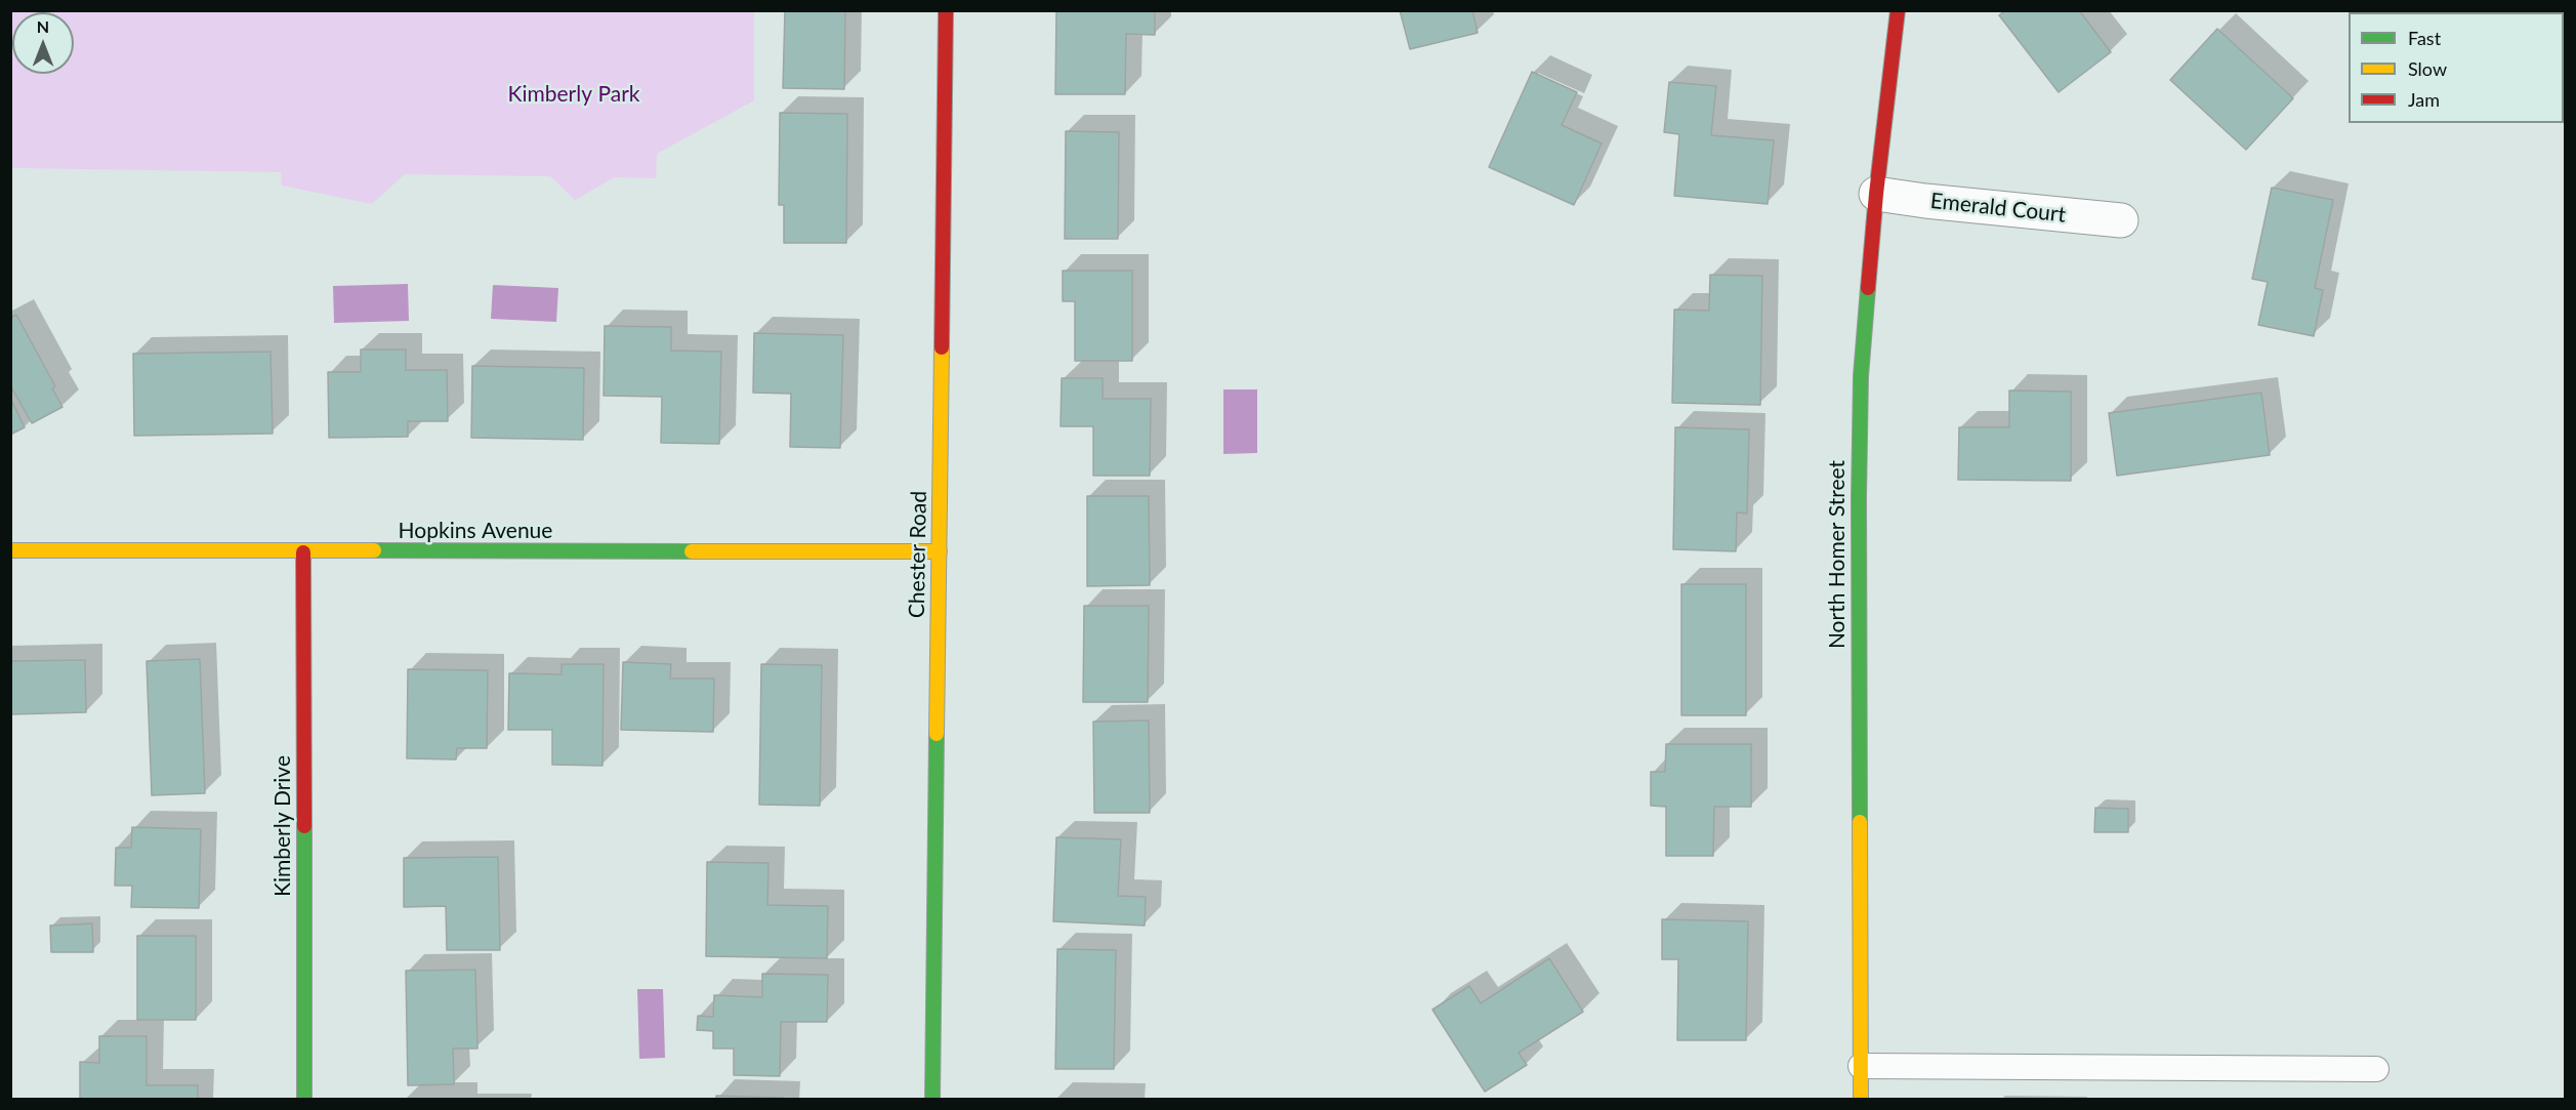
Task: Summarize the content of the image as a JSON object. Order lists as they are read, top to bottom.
{
  "streets": {
    "street": [
      "Emerald Court",
      "Hopkins Avenue",
      "Chester Road",
      "North Homer Street",
      "Kimberly Drive"
    ]
  },
  "crossings": [
    ["Emerald Court", "North Homer Street"],
    ["Hopkins Avenue", "Chester Road"],
    ["Hopkins Avenue", "Kimberly Drive"]
  ],
  "parks": ["Kimberly Park"],
  "legend": ["Fast", "Slow", "Jam"],
  "north": "top"
}
